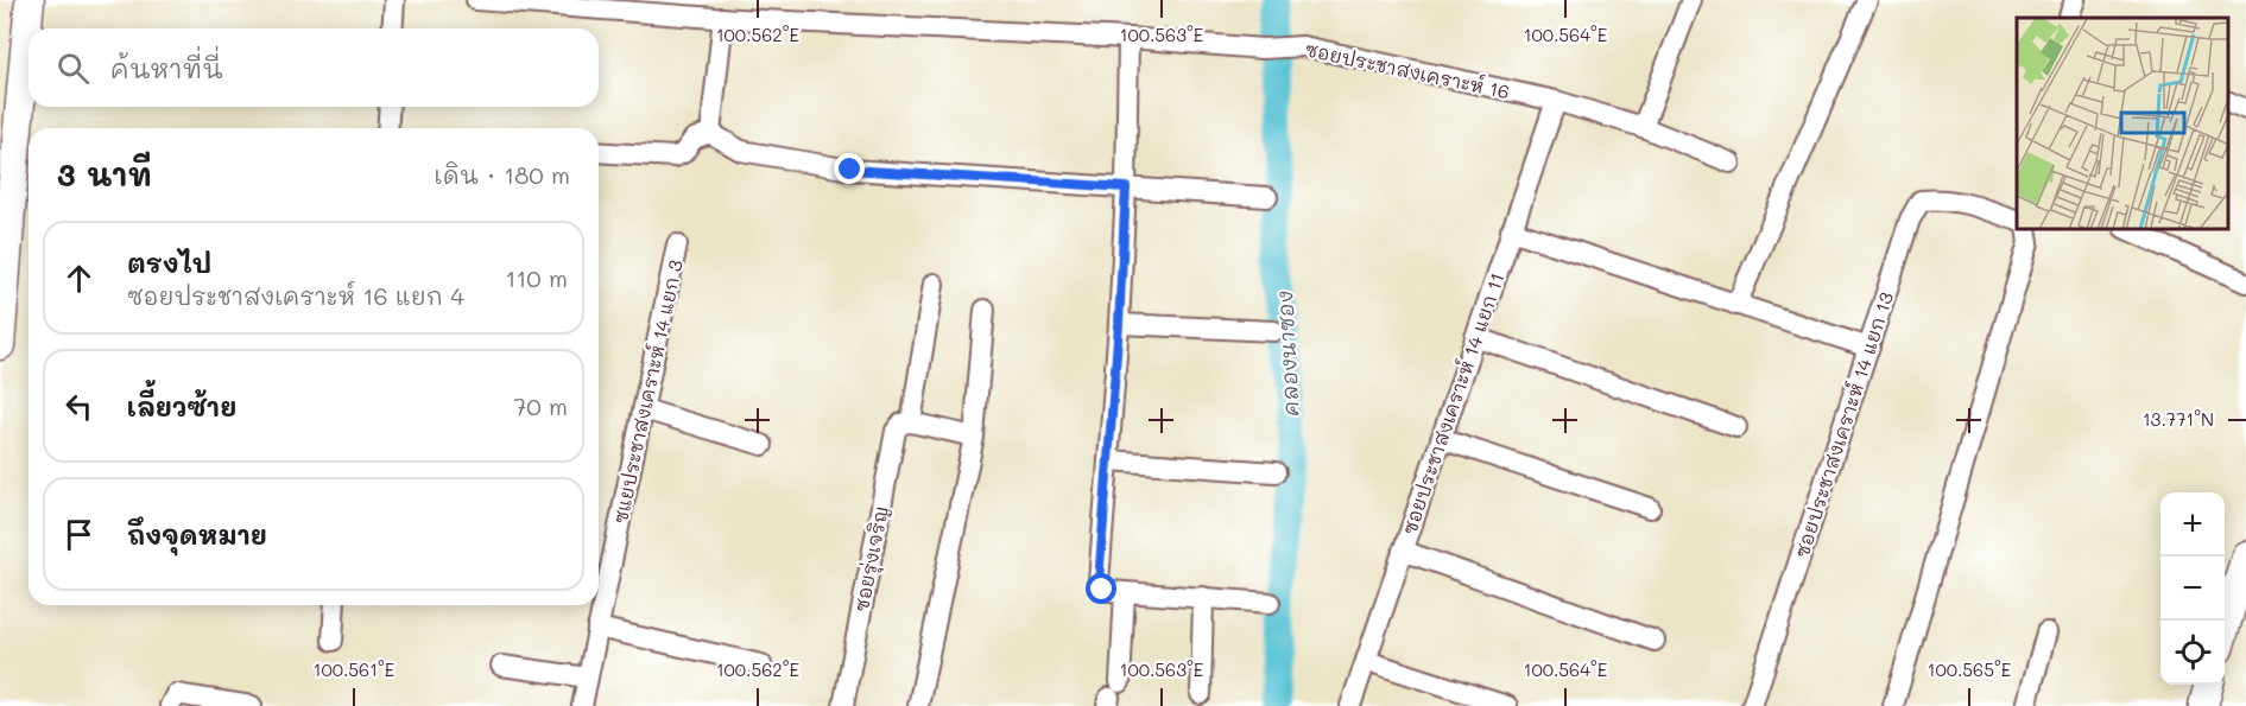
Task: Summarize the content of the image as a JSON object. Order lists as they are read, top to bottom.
{
  "streets": {
    "street": [
      "ซอยประชาสงเคราะห์ 16",
      "ซแยประชาสงเคราะห์ 14 แยก 3",
      "ซอยประชาสงเคราะห์ 14 แยก 11",
      "ซอยประชาสงเคราะห์ 14 แยก 13",
      "ซอยรุ่งเจริญ"
    ]
  },
  "crossings": [
    ["ซอยประชาสงเคราะห์ 16", "ซอยประชาสงเคราะห์ 14 แยก 11"]
  ],
  "water": ["คลองนาซอง"],
  "page": {
    "search": "ค้นหาที่นี่",
    "heading": ["3 นาที", "เดิน · 180 m"],
    "list": [
      ["ตรงไป", "ซอยประชาสงเคราะห์ 16 แยก 4", "110 m"],
      ["เลี้ยวซ้าย", "70 m"],
      "ถึงจุดหมาย"
    ],
    "map_buttons": ["+", "−"]
  },
  "coordinates": [
    "100.562°E",
    "100.563°E",
    "100.564°E",
    "13.771°N",
    "100.561°E",
    "100.565°E"
  ]
}
